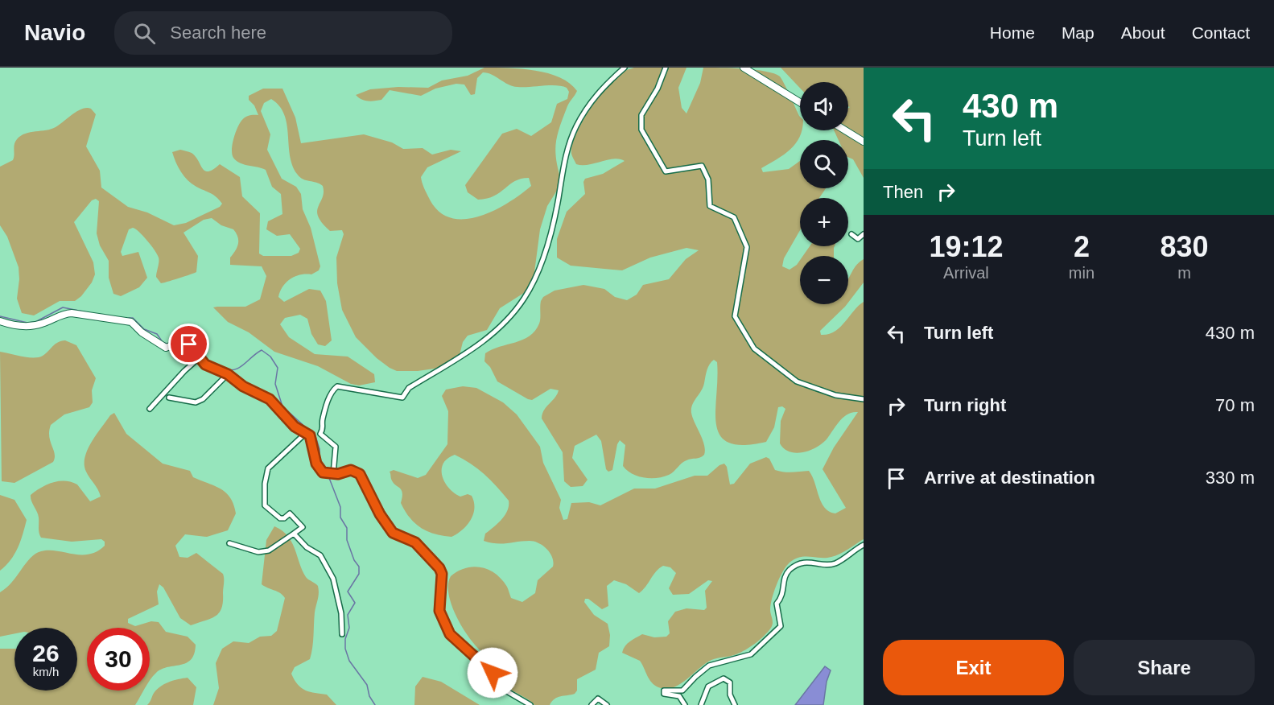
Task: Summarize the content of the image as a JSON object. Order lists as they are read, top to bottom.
{
  "page": {
    "header": "Navio",
    "search": "Search here",
    "nav": [
      "Home",
      "Map",
      "About",
      "Contact"
    ],
    "turn": ["430 m", "Turn left"],
    "map_buttons": ["+", "−"],
    "then": "Then",
    "eta": [
      "19:12",
      "Arrival",
      "2",
      "min",
      "830",
      "m"
    ],
    "list": [
      {
        "name": "Turn left",
        "value": "430 m"
      },
      {
        "name": "Turn right",
        "value": "70 m"
      },
      {
        "name": "Arrive at destination",
        "value": "330 m"
      }
    ],
    "speed": "26 km/h",
    "limit": "30",
    "buttons": ["Exit", "Share"]
  }
}
